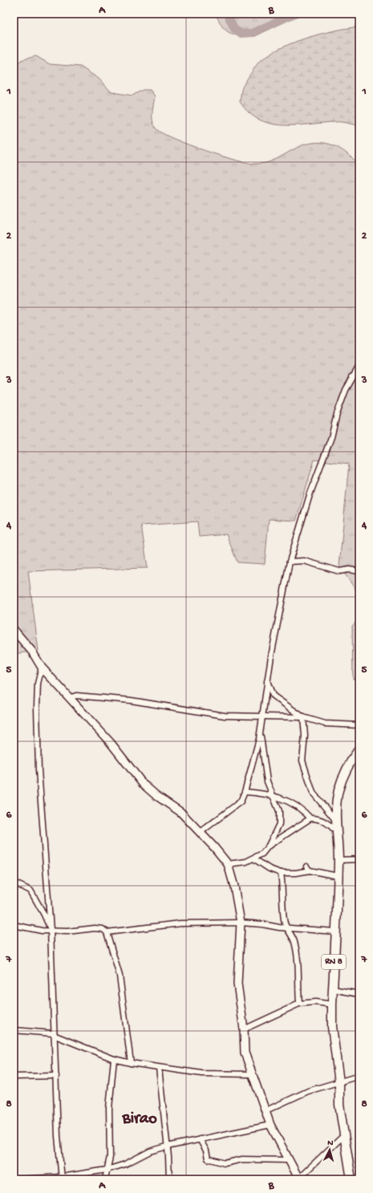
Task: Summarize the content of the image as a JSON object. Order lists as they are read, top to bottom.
{
  "streets": {
    "main road": ["RN 8"]
  },
  "districts": ["Birao"],
  "north": "top",
  "grid": {
    "columns": ["A", "B"],
    "rows": [
      "1",
      "2",
      "3",
      "4",
      "5",
      "6",
      "7",
      "8"
    ]
  }
}
